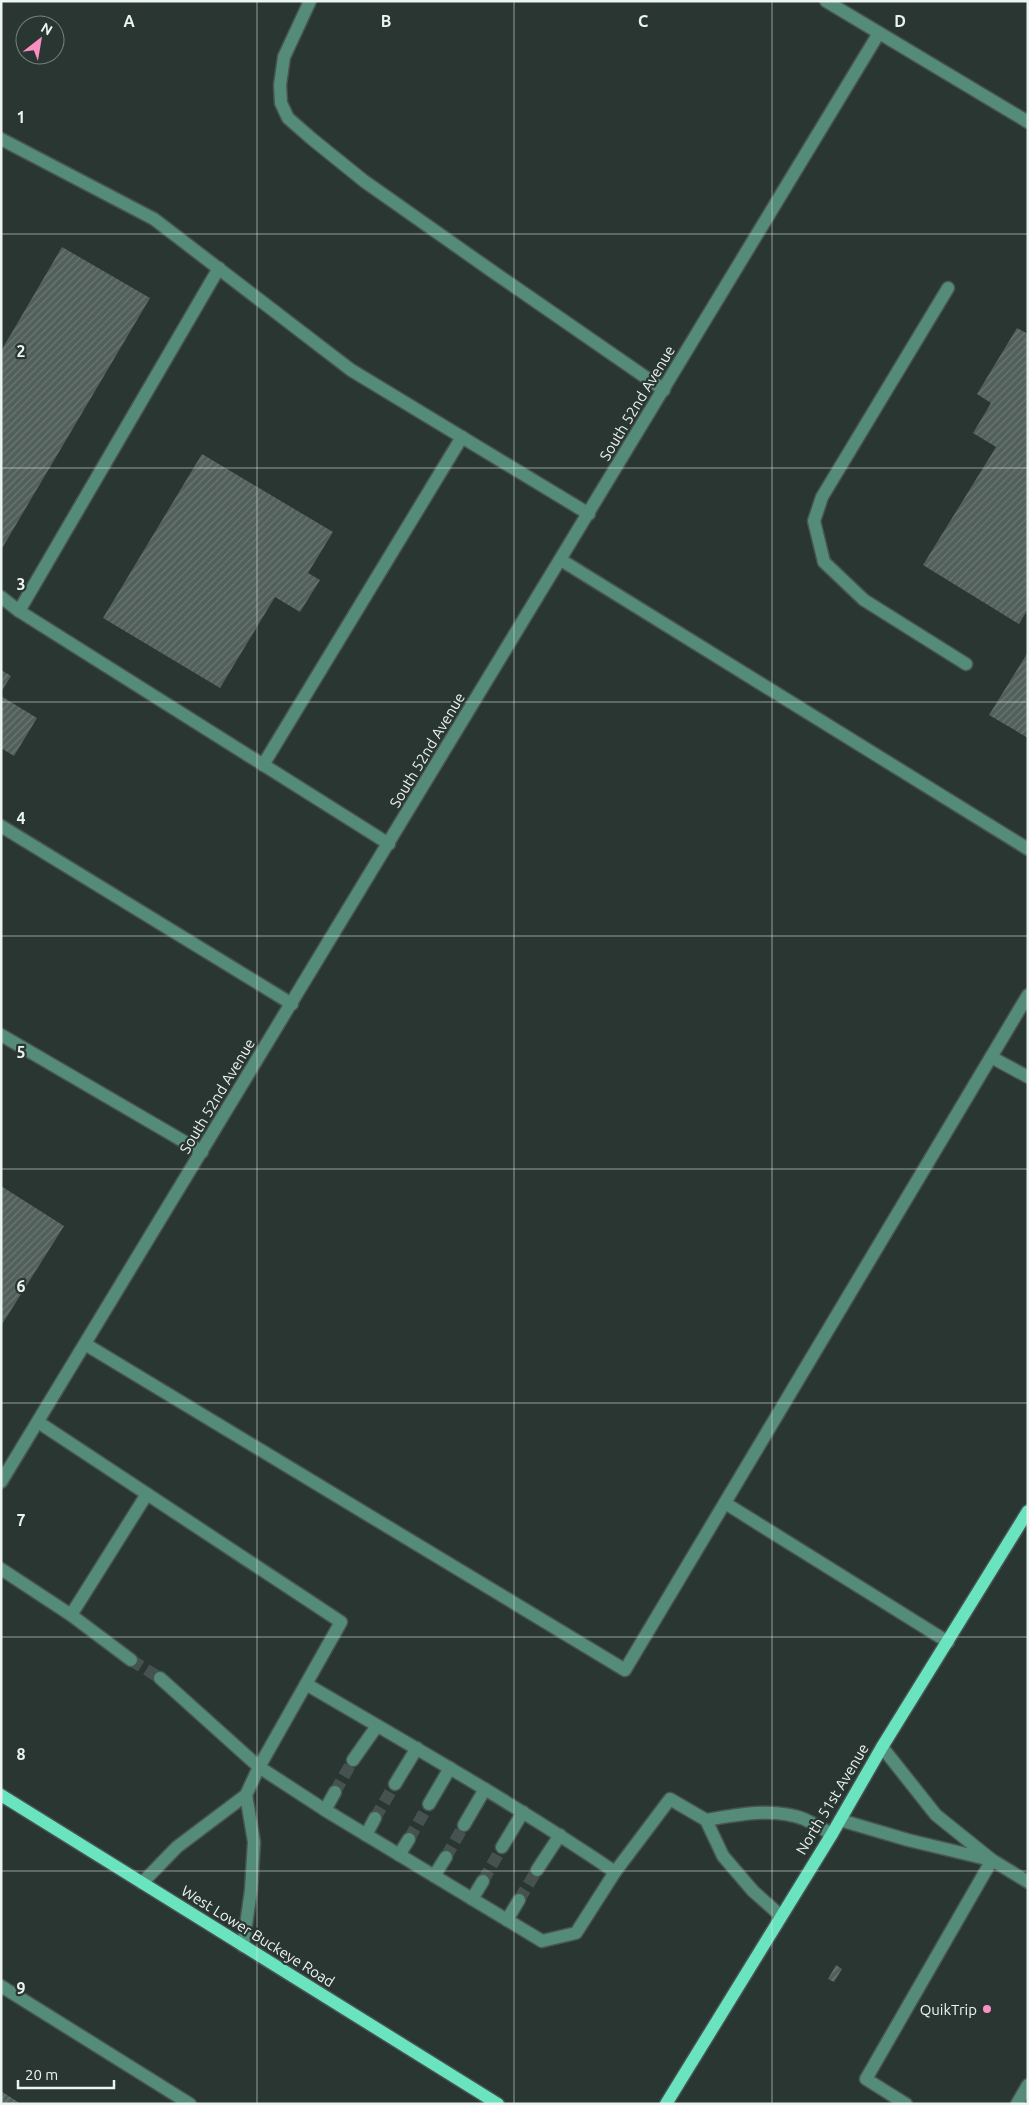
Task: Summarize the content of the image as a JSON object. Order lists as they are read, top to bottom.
{
  "streets": {
    "main road": ["North 51st Avenue", "West Lower Buckeye Road"],
    "street": ["South 52nd Avenue"]
  },
  "places": ["QuikTrip"],
  "scale_bar": "20 m",
  "north": "top right",
  "grid": {
    "columns": [
      "A",
      "B",
      "C",
      "D"
    ],
    "rows": [
      "1",
      "2",
      "3",
      "4",
      "5",
      "6",
      "7",
      "8",
      "9"
    ]
  }
}
